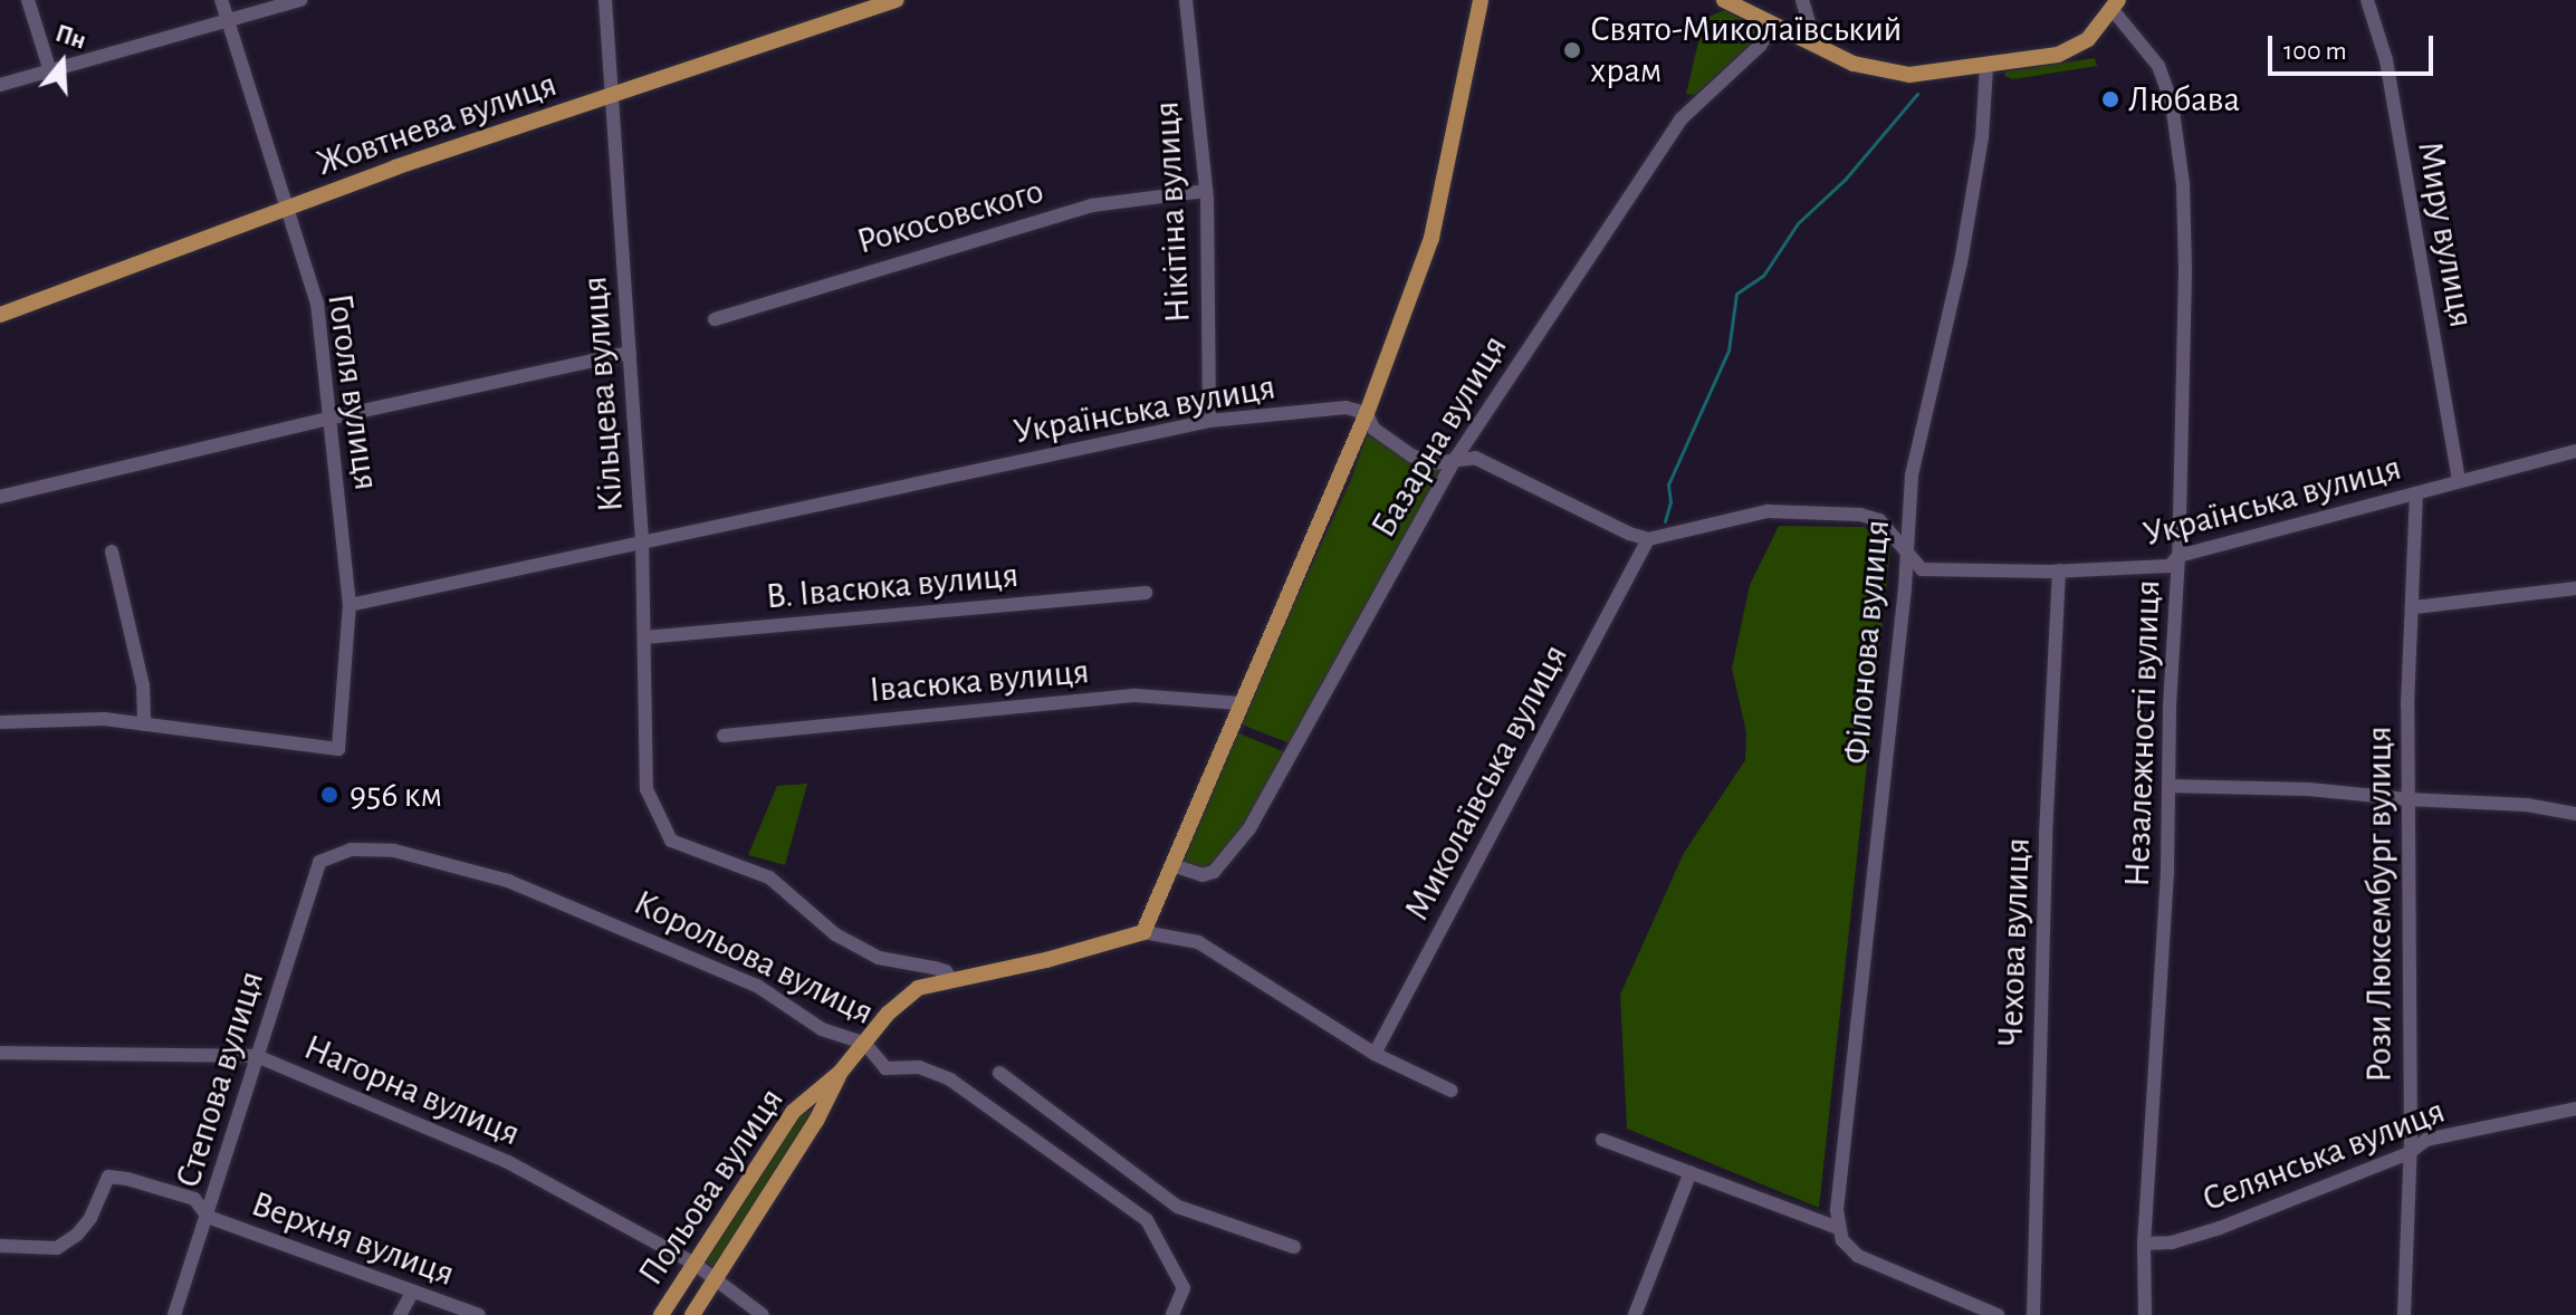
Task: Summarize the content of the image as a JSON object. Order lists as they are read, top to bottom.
{
  "streets": {
    "main road": ["Жовтнева вулиця", "Базарна вулиця", "Польова вулиця"],
    "street": [
      "Нікітіна вулиця",
      "Рокосовского",
      "Миру вулиця",
      "Гоголя вулиця",
      "Кільцева вулиця",
      "Українська вулиця",
      "В. Івасюка вулиця",
      "Філонова вулиця",
      "Івасюка вулиця",
      "Незалежності вулиця",
      "Миколаївська вулиця",
      "Рози Люксембург вулиця",
      "Чехова вулиця",
      "Корольова вулиця",
      "Степова вулиця",
      "Нагорна вулиця",
      "Селянська вулиця",
      "Верхня вулиця"
    ]
  },
  "crossings": [
    ["Жовтнева вулиця", "Гоголя вулиця"],
    ["Жовтнева вулиця", "Кільцева вулиця"],
    ["Нікітіна вулиця", "Рокосовского"],
    ["Нікітіна вулиця", "Українська вулиця"],
    ["Миру вулиця", "Українська вулиця"],
    ["Гоголя вулиця", "Українська вулиця"],
    ["Кільцева вулиця", "Українська вулиця"],
    ["Кільцева вулиця", "В. Івасюка вулиця"],
    ["Кільцева вулиця", "Корольова вулиця"],
    ["Українська вулиця", "Базарна вулиця"],
    ["Українська вулиця", "Філонова вулиця"],
    ["Українська вулиця", "Незалежності вулиця"],
    ["Українська вулиця", "Миколаївська вулиця"],
    ["Українська вулиця", "Рози Люксембург вулиця"],
    ["Українська вулиця", "Чехова вулиця"],
    ["Базарна вулиця", "Івасюка вулиця"],
    ["Незалежності вулиця", "Селянська вулиця"],
    ["Рози Люксембург вулиця", "Селянська вулиця"],
    ["Корольова вулиця", "Степова вулиця"],
    ["Степова вулиця", "Нагорна вулиця"],
    ["Степова вулиця", "Верхня вулиця"],
    ["Нагорна вулиця", "Польова вулиця"]
  ],
  "places": ["Свято-Миколаївський храм", "Любава", "956 км"],
  "scale_bar": "100 m",
  "north": "top"
}
